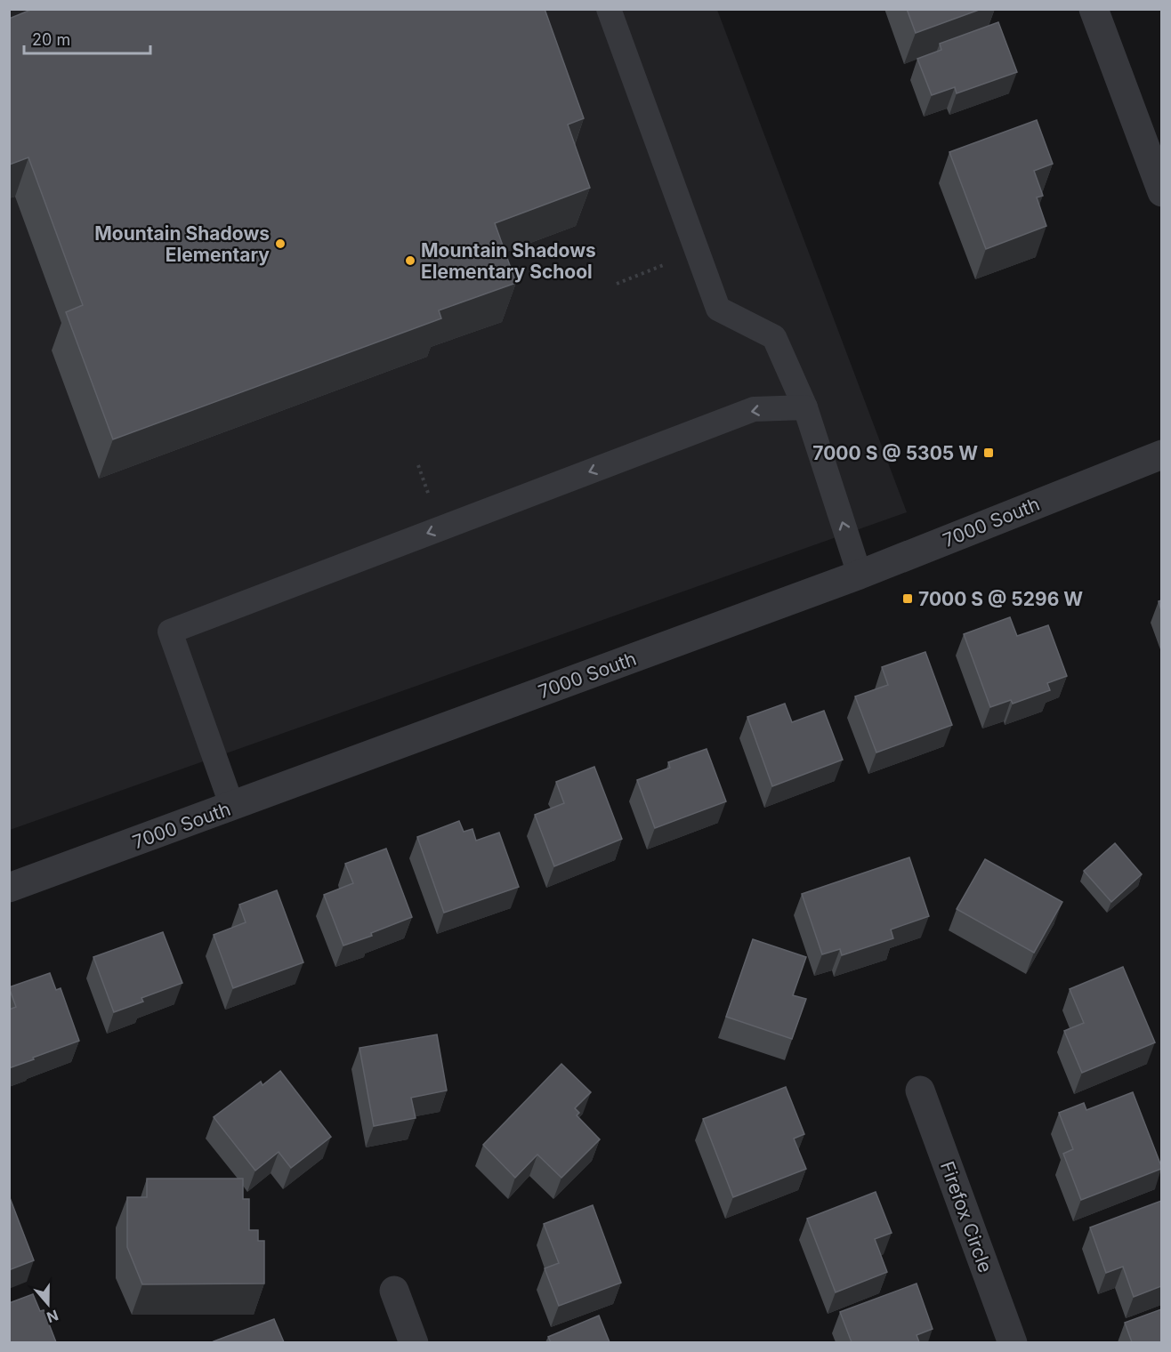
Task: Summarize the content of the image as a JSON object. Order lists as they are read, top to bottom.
{
  "streets": {
    "street": ["7000 South", "Firefox Circle"]
  },
  "places": {
    "other": ["Mountain Shadows Elementary", "Mountain Shadows Elementary School"],
    "transit": ["7000 S @ 5305 W", "7000 S @ 5296 W"]
  },
  "scale_bar": "20 m",
  "north": "bottom"
}
